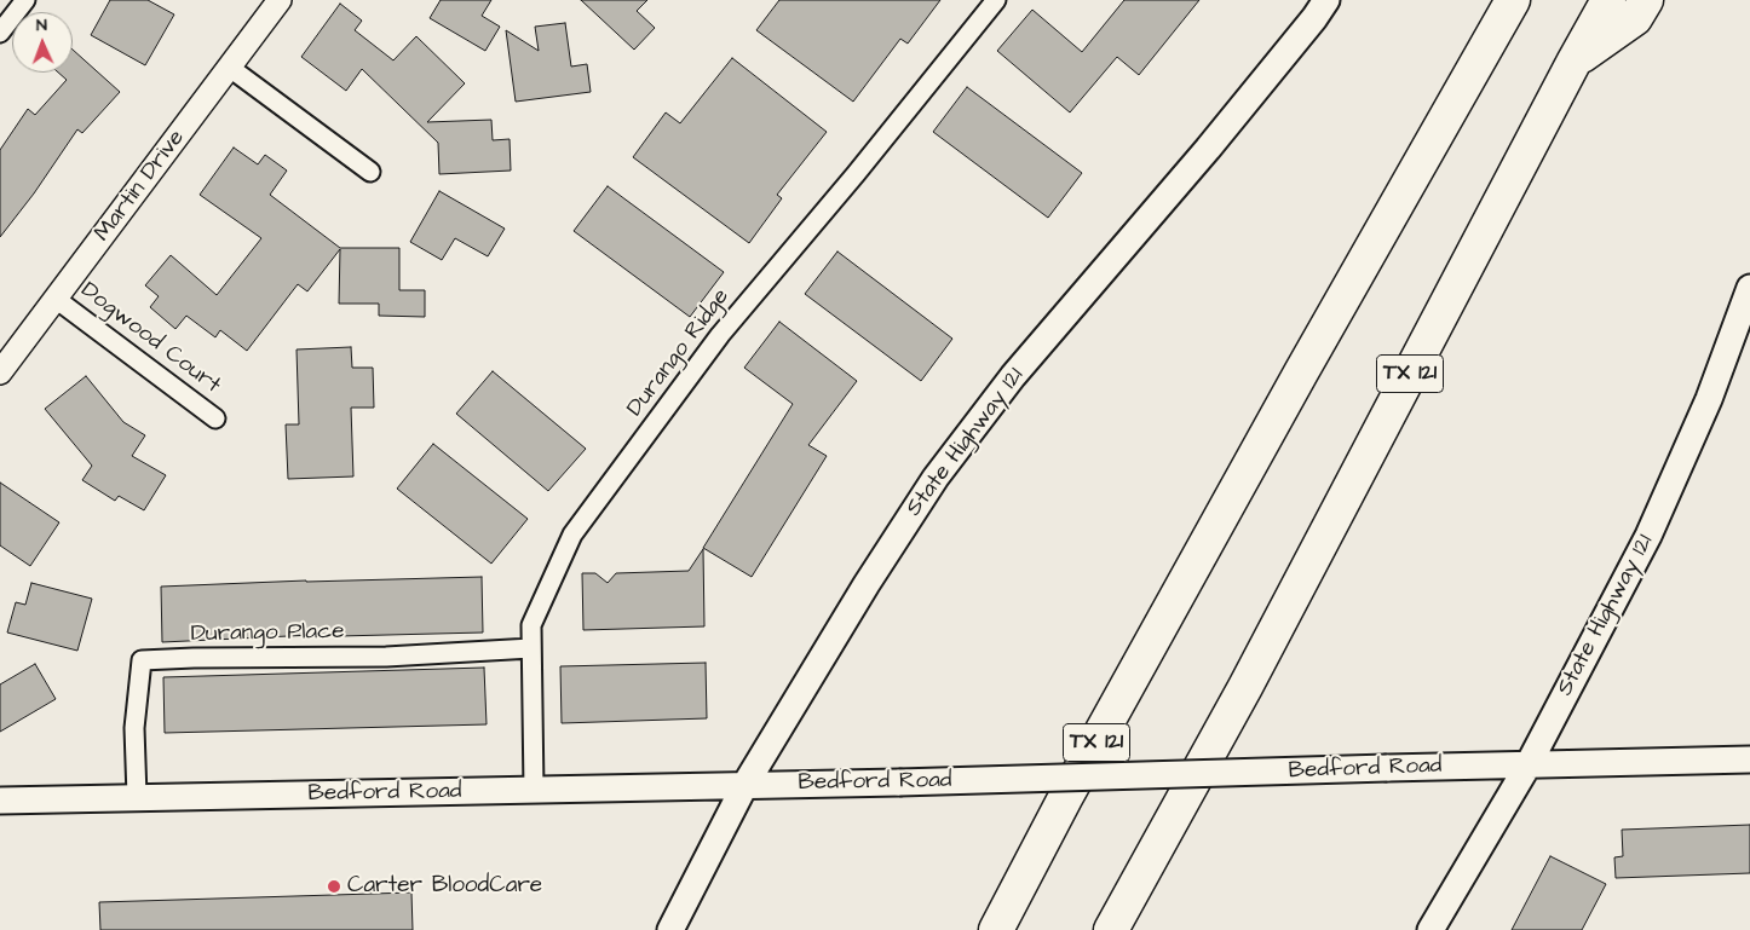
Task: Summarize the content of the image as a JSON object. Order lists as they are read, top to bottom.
{
  "streets": {
    "highway": ["TX 121"],
    "main road": ["State Highway 121", "Bedford Road"],
    "street": [
      "Martin Drive",
      "Dogwood Court",
      "Durango Ridge",
      "Durango Place"
    ]
  },
  "crossings": [
    ["Martin Drive", "Dogwood Court"],
    ["Durango Ridge", "Durango Place"],
    ["Durango Ridge", "Bedford Road"],
    ["State Highway 121", "Bedford Road"],
    ["Durango Place", "Bedford Road"]
  ],
  "places": ["Carter BloodCare"],
  "north": "top"
}
